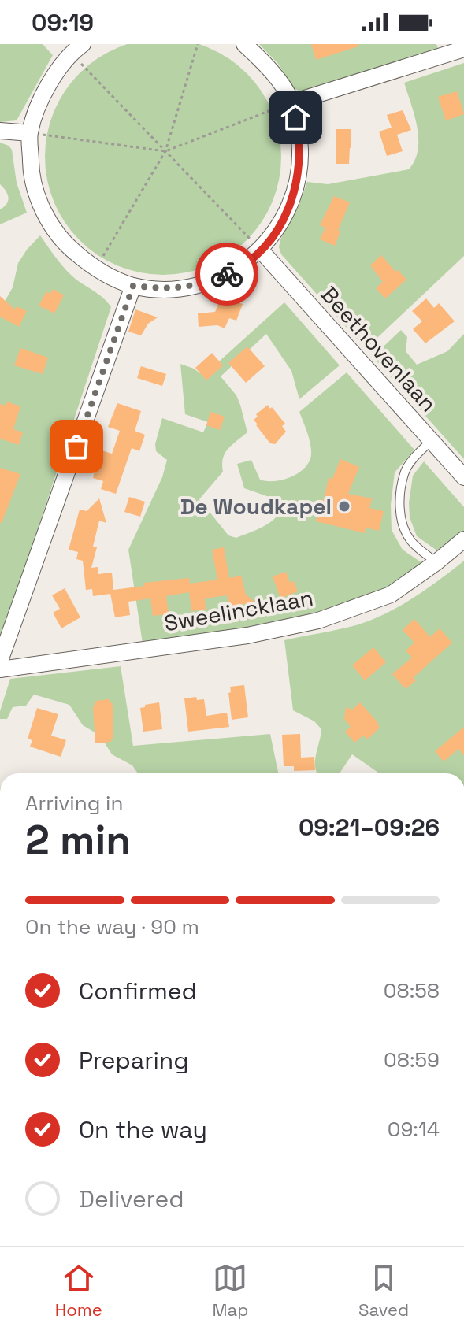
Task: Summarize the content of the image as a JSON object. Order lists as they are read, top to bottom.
{
  "streets": {
    "street": ["Beethovenlaan", "Sweelincklaan"]
  },
  "places": ["De Woudkapel"],
  "page": {
    "status": "09:19",
    "heading": ["2 min", "Arriving in", "09:21–09:26"],
    "bar": "On the way · 90 m",
    "list": [
      ["Confirmed", "08:58"],
      ["Preparing", "08:59"],
      ["On the way", "09:14"],
      "Delivered"
    ],
    "tabs": ["Home", "Map", "Saved"]
  }
}
